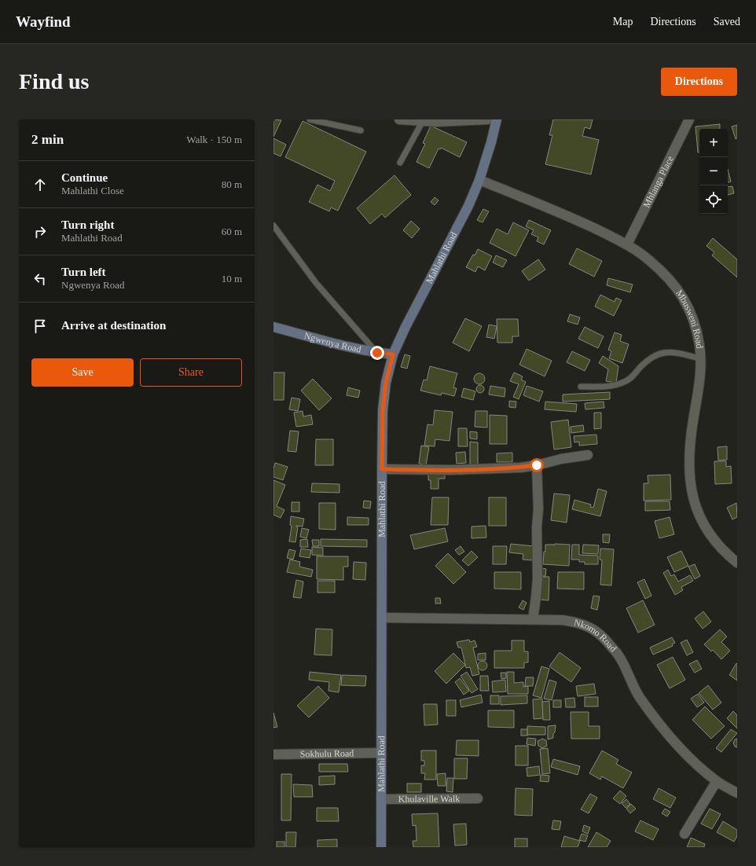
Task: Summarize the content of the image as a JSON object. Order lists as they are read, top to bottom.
{
  "streets": {
    "street": [
      "Mhlanga Place",
      "Mahlathi Road",
      "Mbusweni Road",
      "Ngwenya Road",
      "Nkomo Road",
      "Sokhulu Road",
      "Khulaville Walk"
    ]
  },
  "crossings": [
    ["Mhlanga Place", "Mbusweni Road"],
    ["Mahlathi Road", "Mbusweni Road"],
    ["Mahlathi Road", "Ngwenya Road"],
    ["Mahlathi Road", "Nkomo Road"],
    ["Mahlathi Road", "Sokhulu Road"],
    ["Mahlathi Road", "Khulaville Walk"]
  ],
  "page": {
    "header": "Wayfind",
    "nav": ["Map", "Directions", "Saved"],
    "buttons": [
      "Directions",
      ["Save", "Share"]
    ],
    "title": "Find us",
    "heading": ["2 min", "Walk · 150 m"],
    "map_buttons": ["+", "−"],
    "list": [
      ["Continue", "Mahlathi Close", "80 m"],
      ["Turn right", "Mahlathi Road", "60 m"],
      ["Turn left", "Ngwenya Road", "10 m"],
      "Arrive at destination"
    ]
  }
}
